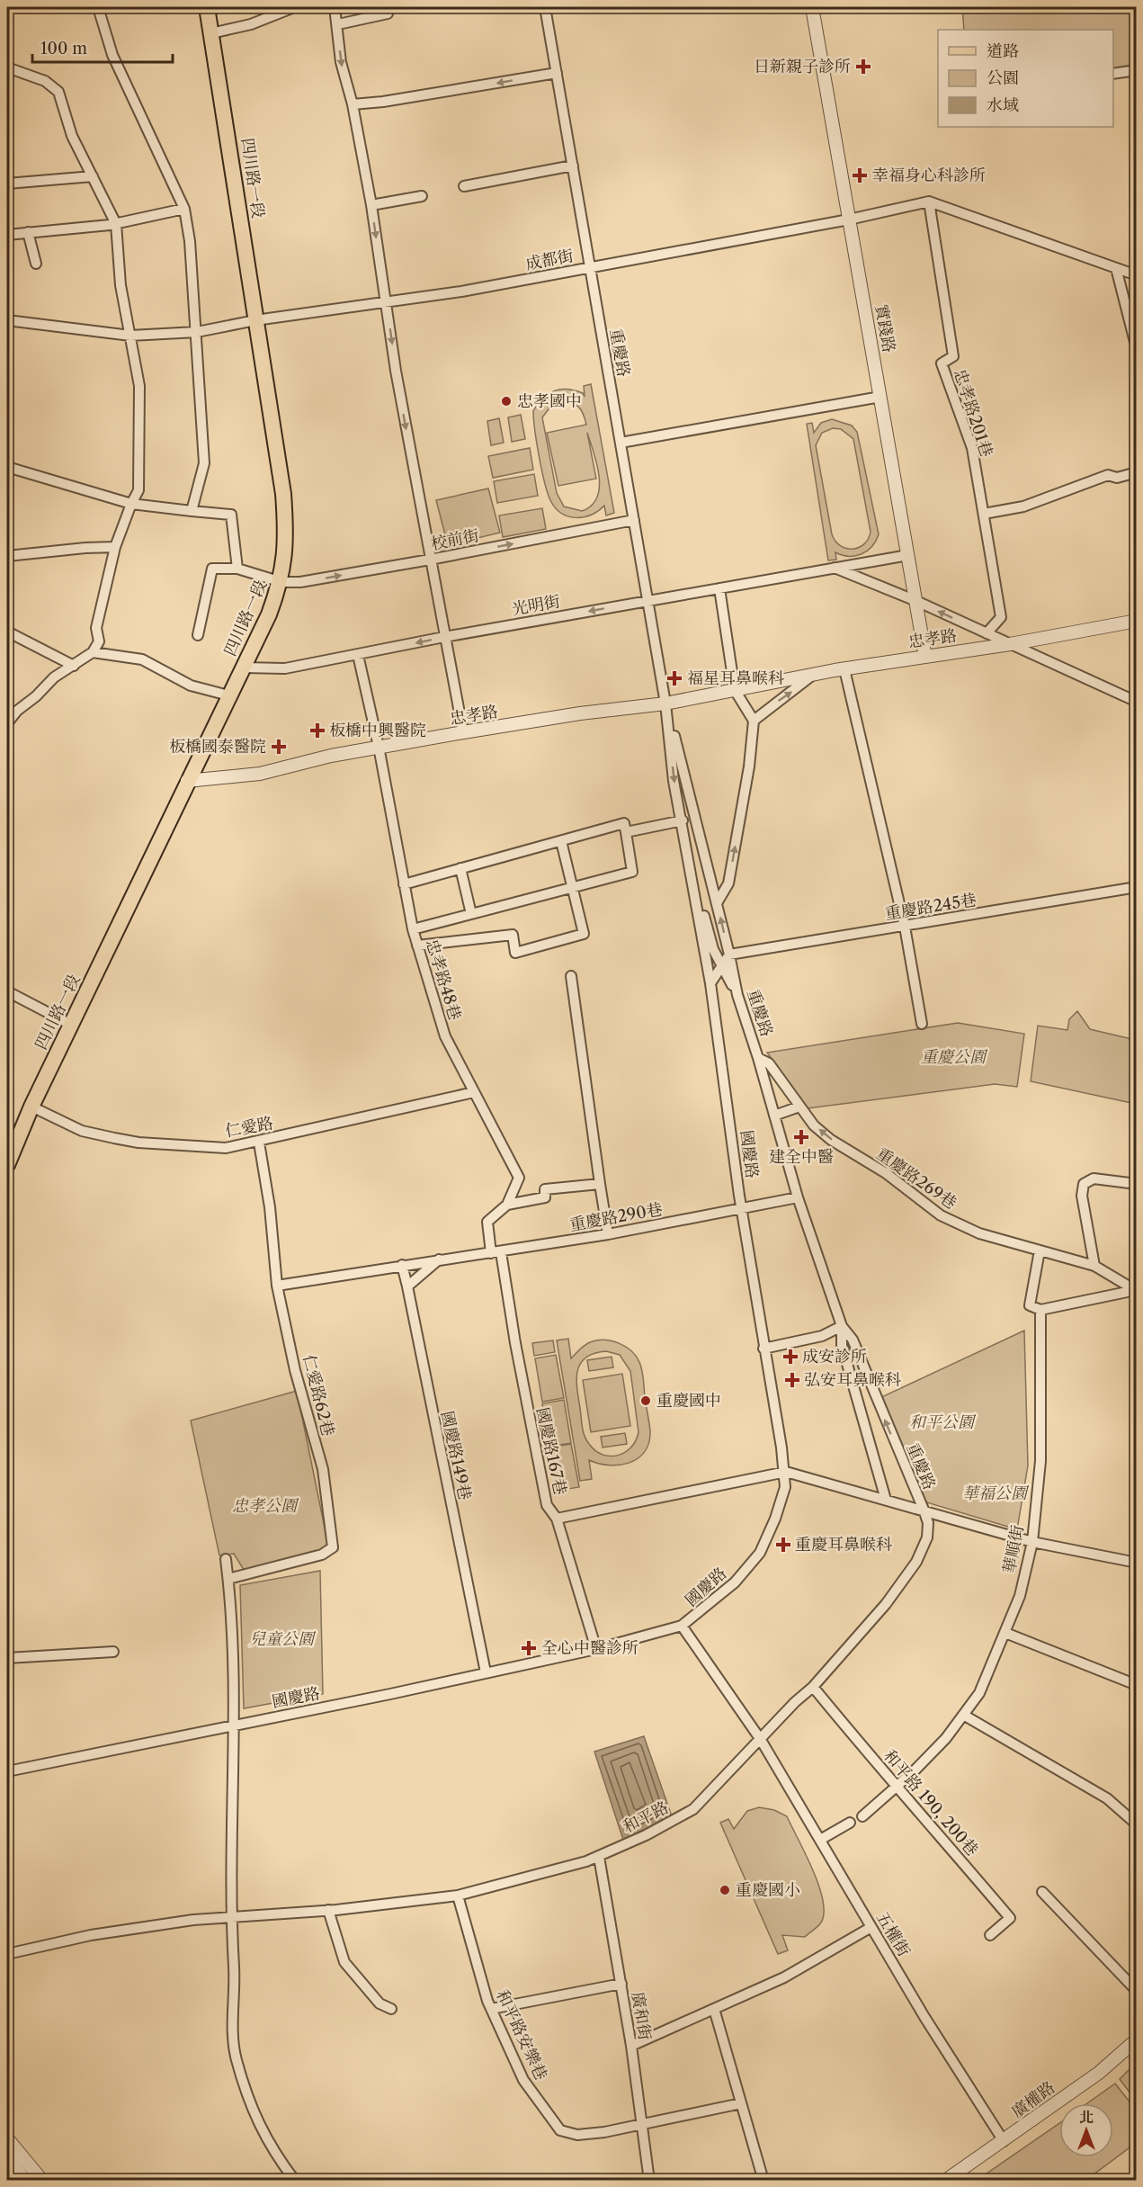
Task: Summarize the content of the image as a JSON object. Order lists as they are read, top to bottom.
{
  "streets": {
    "main road": ["四川路一段"],
    "street": [
      "成都街",
      "實踐路",
      "重慶路",
      "忠孝路201巷",
      "校前街",
      "光明街",
      "忠孝路",
      "重慶路245巷",
      "忠孝路48巷",
      "仁愛路",
      "國慶路",
      "重慶路269巷",
      "重慶路290巷",
      "仁愛路62巷",
      "國慶路167巷",
      "國慶路149巷",
      "華順街",
      "和平路 190, 200巷",
      "和平路",
      "五權街",
      "廣和街",
      "和平路安樂巷",
      "廣權路"
    ]
  },
  "crossings": [
    ["四川路一段", "成都街"],
    ["四川路一段", "校前街"],
    ["四川路一段", "光明街"],
    ["四川路一段", "忠孝路"],
    ["四川路一段", "仁愛路"],
    ["成都街", "實踐路"],
    ["成都街", "重慶路"],
    ["成都街", "忠孝路201巷"],
    ["實踐路", "光明街"],
    ["實踐路", "忠孝路"],
    ["重慶路", "校前街"],
    ["重慶路", "光明街"],
    ["重慶路", "忠孝路"],
    ["重慶路", "重慶路245巷"],
    ["重慶路", "國慶路"],
    ["重慶路", "重慶路269巷"],
    ["重慶路", "重慶路290巷"],
    ["重慶路", "和平路"],
    ["光明街", "忠孝路48巷"],
    ["忠孝路", "忠孝路48巷"],
    ["忠孝路48巷", "仁愛路"],
    ["忠孝路48巷", "國慶路167巷"],
    ["仁愛路", "仁愛路62巷"],
    ["國慶路", "重慶路290巷"],
    ["國慶路", "國慶路167巷"],
    ["國慶路", "國慶路149巷"],
    ["國慶路", "五權街"],
    ["重慶路290巷", "仁愛路62巷"],
    ["重慶路290巷", "國慶路167巷"],
    ["重慶路290巷", "國慶路149巷"],
    ["華順街", "和平路 190, 200巷"],
    ["和平路 190, 200巷", "和平路"],
    ["和平路", "五權街"],
    ["和平路", "廣和街"],
    ["和平路", "和平路安樂巷"],
    ["五權街", "廣權路"],
    ["廣和街", "和平路安樂巷"]
  ],
  "one_way": ["校前街", "光明街", "重慶路269巷"],
  "parks": [
    "重慶公園",
    "和平公園",
    "華福公園",
    "忠孝公園",
    "兒童公園"
  ],
  "places": {
    "health": [
      "日新親子診所",
      "幸福身心科診所",
      "福星耳鼻喉科",
      "板橋中興醫院",
      "板橋國泰醫院",
      "建全中醫",
      "成安診所",
      "弘安耳鼻喉科",
      "重慶耳鼻喉科",
      "全心中醫診所"
    ],
    "other": ["忠孝國中", "重慶國中", "重慶國小"]
  },
  "legend": ["道路", "公園", "水域"],
  "scale_bar": "100 m",
  "north": "top"
}
